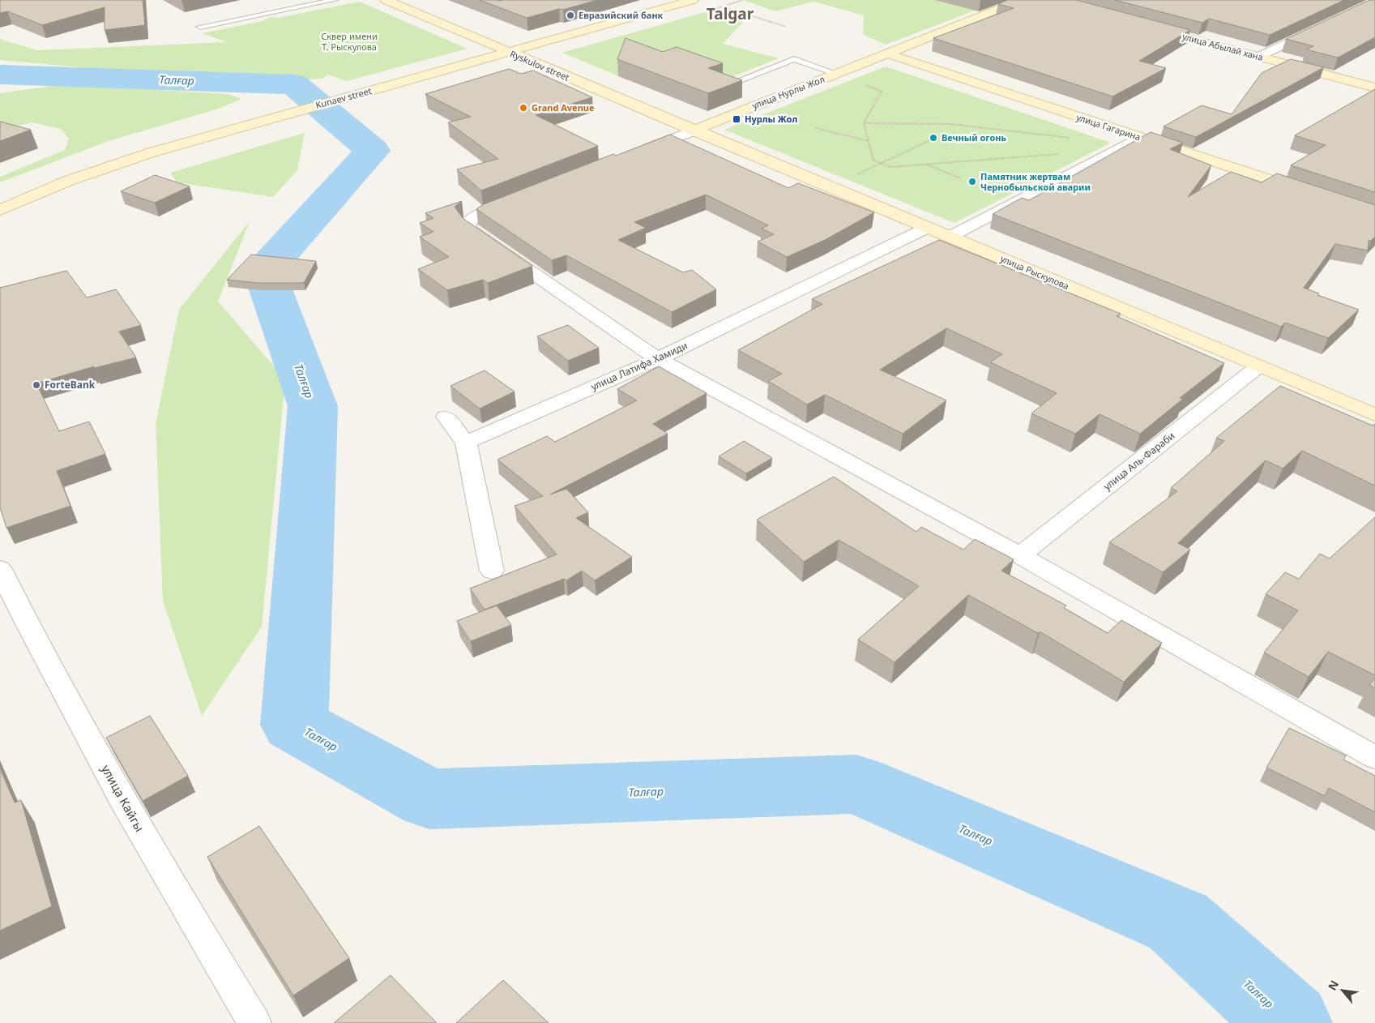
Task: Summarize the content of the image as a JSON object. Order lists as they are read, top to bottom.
{
  "streets": {
    "main road": [
      "улица Абылай хана",
      "Ryskulov street",
      "улица Нурлы Жол",
      "Kunaev street",
      "улица Гагарина",
      "улица Рыскулова"
    ],
    "street": ["улица Латифа Хамиди", "улица Аль-Фараби", "улица Кайгы"]
  },
  "crossings": [
    ["Ryskulov street", "улица Нурлы Жол"],
    ["Ryskulov street", "Kunaev street"],
    ["Ryskulov street", "улица Рыскулова"],
    ["улица Нурлы Жол", "улица Гагарина"],
    ["улица Нурлы Жол", "улица Рыскулова"],
    ["улица Рыскулова", "улица Латифа Хамиди"],
    ["улица Рыскулова", "улица Аль-Фараби"]
  ],
  "districts": ["Talgar"],
  "water": ["Талғар"],
  "parks": ["Сквер имени Т. Рыскулова"],
  "places": {
    "other": [
      "Евразийский банк",
      "Grand Avenue",
      "Вечный огонь",
      "Памятник жертвам Чернобыльской аварии",
      "ForteBank"
    ],
    "transit": ["Нурлы Жол"]
  },
  "north": "top left"
}
